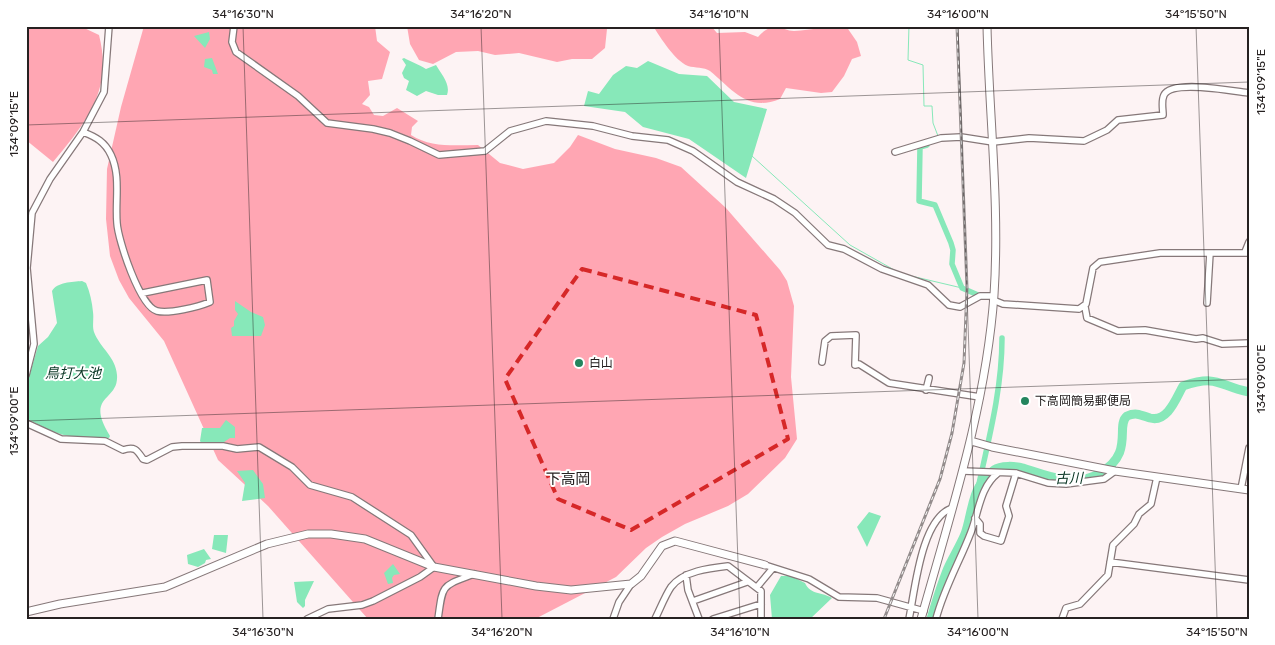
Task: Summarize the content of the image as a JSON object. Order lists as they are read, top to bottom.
{
  "districts": ["下高岡"],
  "water": ["鳥打大池", "古川"],
  "places": ["白山", "下高岡簡易郵便局"],
  "coordinates": [
    "34°16'30\"N",
    "34°16'20\"N",
    "34°16'10\"N",
    "34°16'00\"N",
    "34°15'50\"N",
    "134°09'15\"E",
    "134°09'00\"E"
  ]
}
